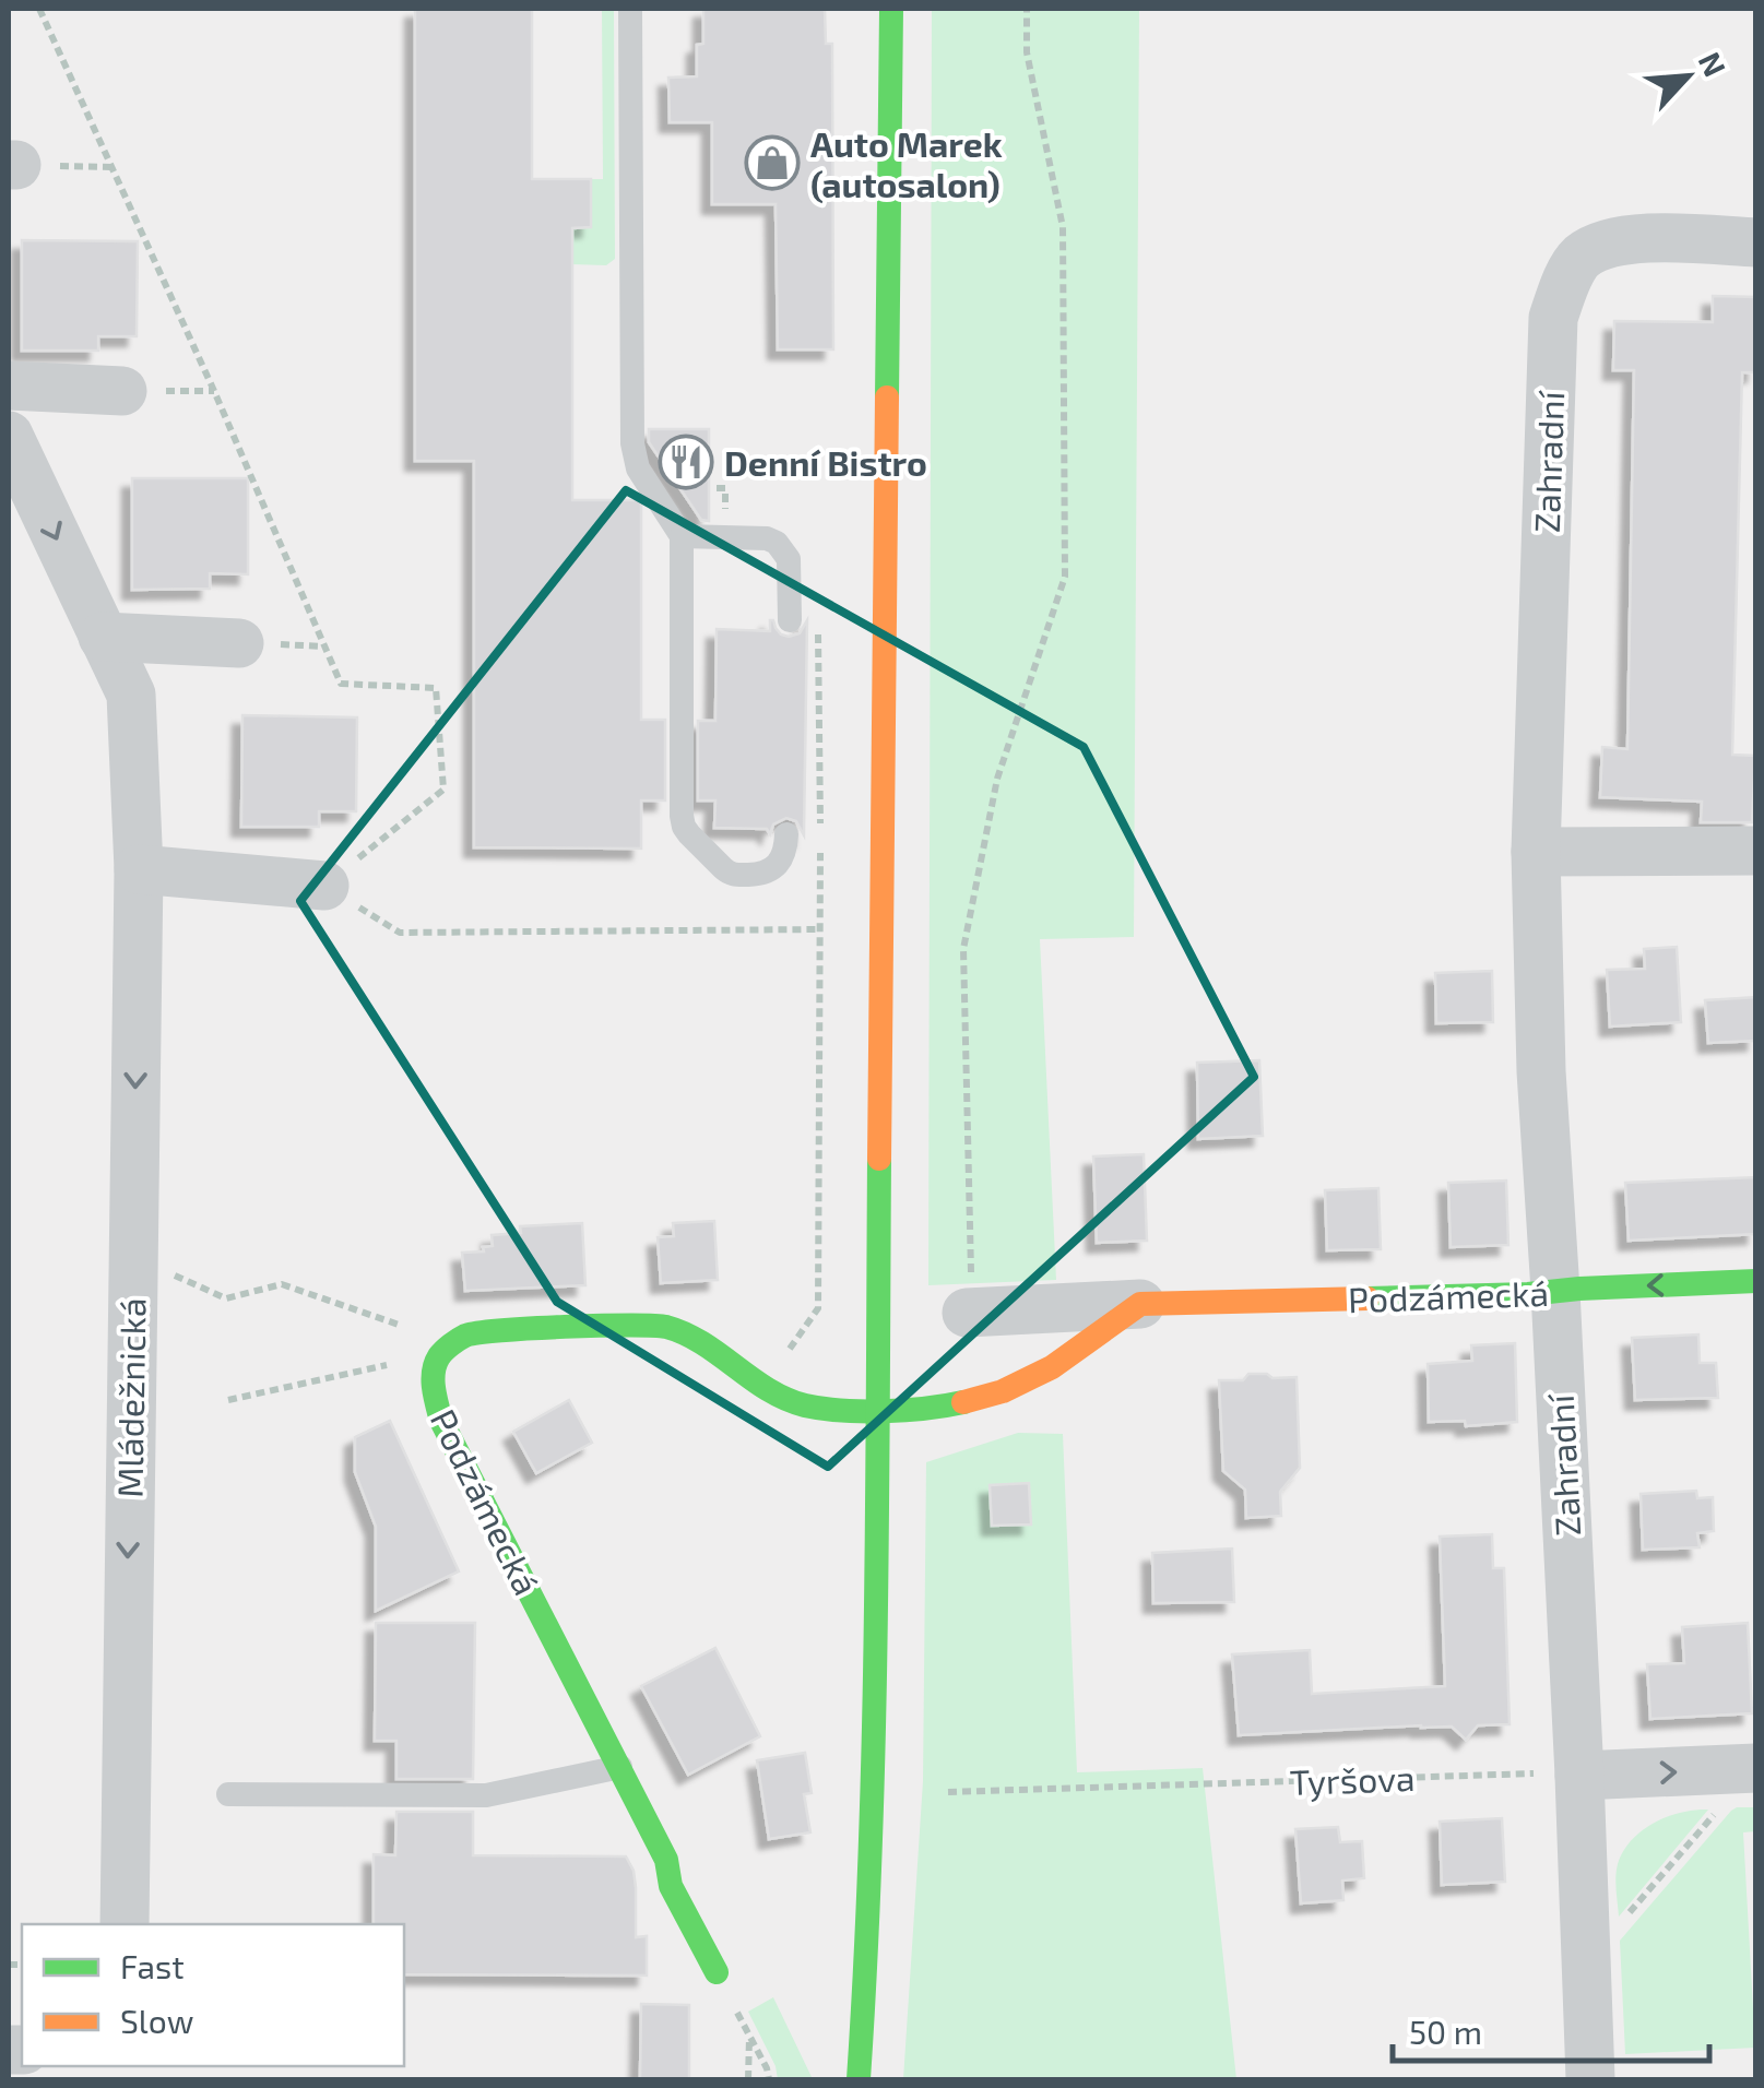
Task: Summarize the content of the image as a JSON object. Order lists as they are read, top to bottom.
{
  "streets": {
    "street": ["Zahradní", "Podzámecká", "Mládežnická"],
    "path": ["Tyršova"]
  },
  "crossings": [
    ["Zahradní", "Podzámecká"],
    ["Zahradní", "Tyršova"]
  ],
  "one_way": ["Mládežnická"],
  "places": {
    "shop": ["Auto Marek (autosalon)"],
    "restaurant": ["Denní Bistro"]
  },
  "legend": ["Fast", "Slow"],
  "scale_bar": "50 m",
  "north": "top right"
}
